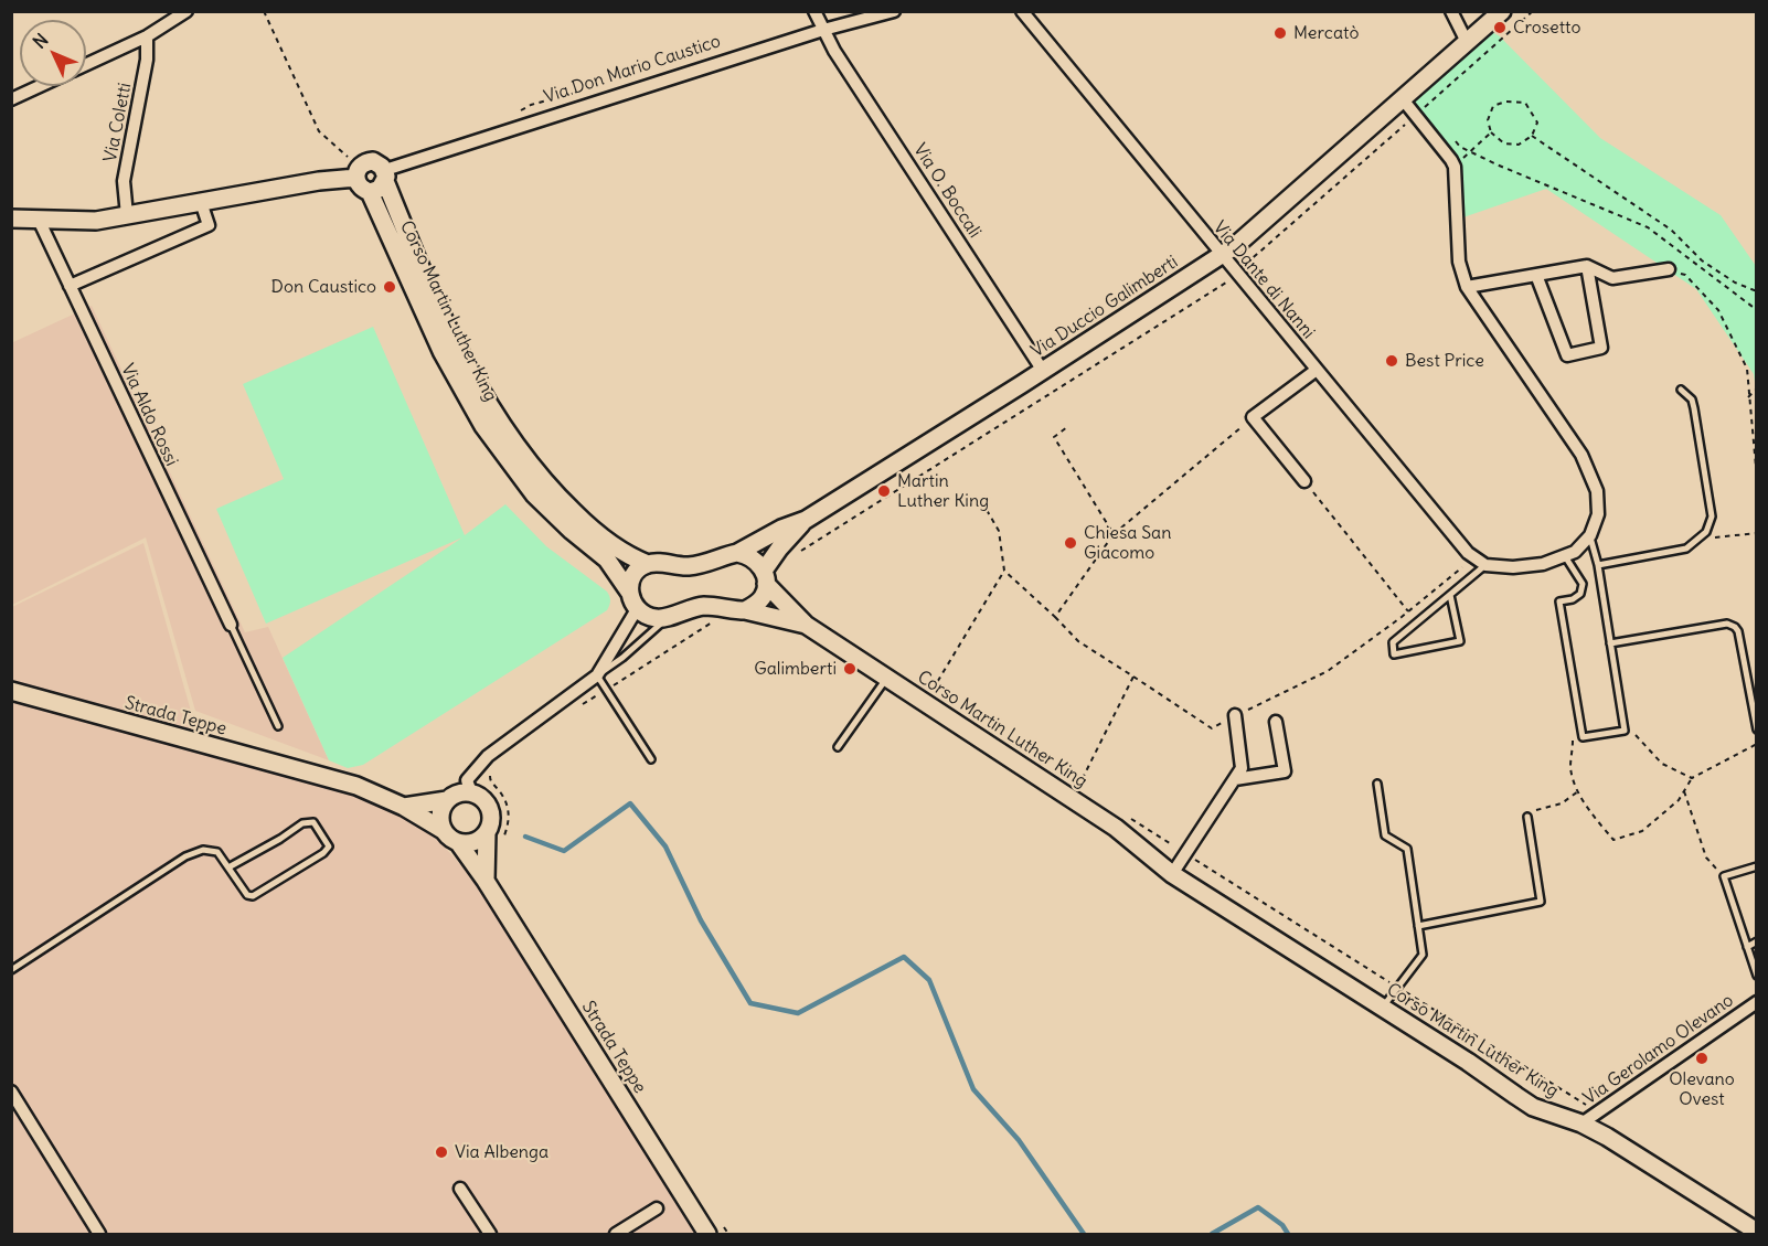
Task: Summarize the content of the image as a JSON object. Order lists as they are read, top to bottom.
{
  "streets": {
    "street": [
      "Via Don Mario Caustico",
      "Via Coletti",
      "Via O. Boccali",
      "Via Dante di Nanni",
      "Via Duccio Galimberti",
      "Corso Martin Luther King",
      "Via Aldo Rossi",
      "Strada Teppe",
      "Via Gerolamo Olevano"
    ]
  },
  "crossings": [
    ["Via Don Mario Caustico", "Via O. Boccali"],
    ["Via Don Mario Caustico", "Corso Martin Luther King"],
    ["Via O. Boccali", "Via Duccio Galimberti"],
    ["Via Dante di Nanni", "Via Duccio Galimberti"],
    ["Via Duccio Galimberti", "Corso Martin Luther King"],
    ["Corso Martin Luther King", "Via Gerolamo Olevano"]
  ],
  "places": [
    "Crosetto",
    "Mercatò",
    "Don Caustico",
    "Best Price",
    "Martin Luther King",
    "Chiesa San Giacomo",
    "Galimberti",
    "Olevano Ovest",
    "Via Albenga"
  ],
  "north": "top left"
}
